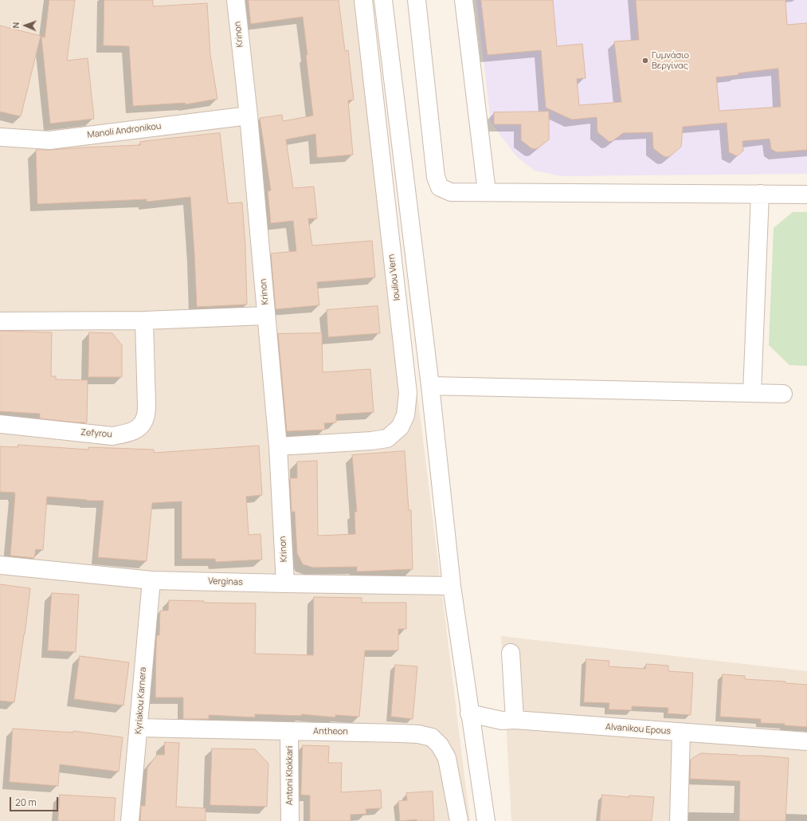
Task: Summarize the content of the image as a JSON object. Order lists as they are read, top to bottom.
{
  "streets": {
    "street": [
      "Krinon",
      "Manoli Andronikou",
      "Iouliou Vern",
      "Zefyrou",
      "Verginas",
      "Kyriakou Karnera",
      "Alvanikou Epous",
      "Antheon",
      "Antoni Klokkari"
    ]
  },
  "crossings": [
    ["Krinon", "Manoli Andronikou"],
    ["Krinon", "Iouliou Vern"],
    ["Krinon", "Verginas"],
    ["Verginas", "Kyriakou Karnera"],
    ["Kyriakou Karnera", "Antheon"],
    ["Antheon", "Antoni Klokkari"]
  ],
  "places": ["Γυμνάσιο Βεργίνας"],
  "scale_bar": "20 m",
  "north": "left"
}
